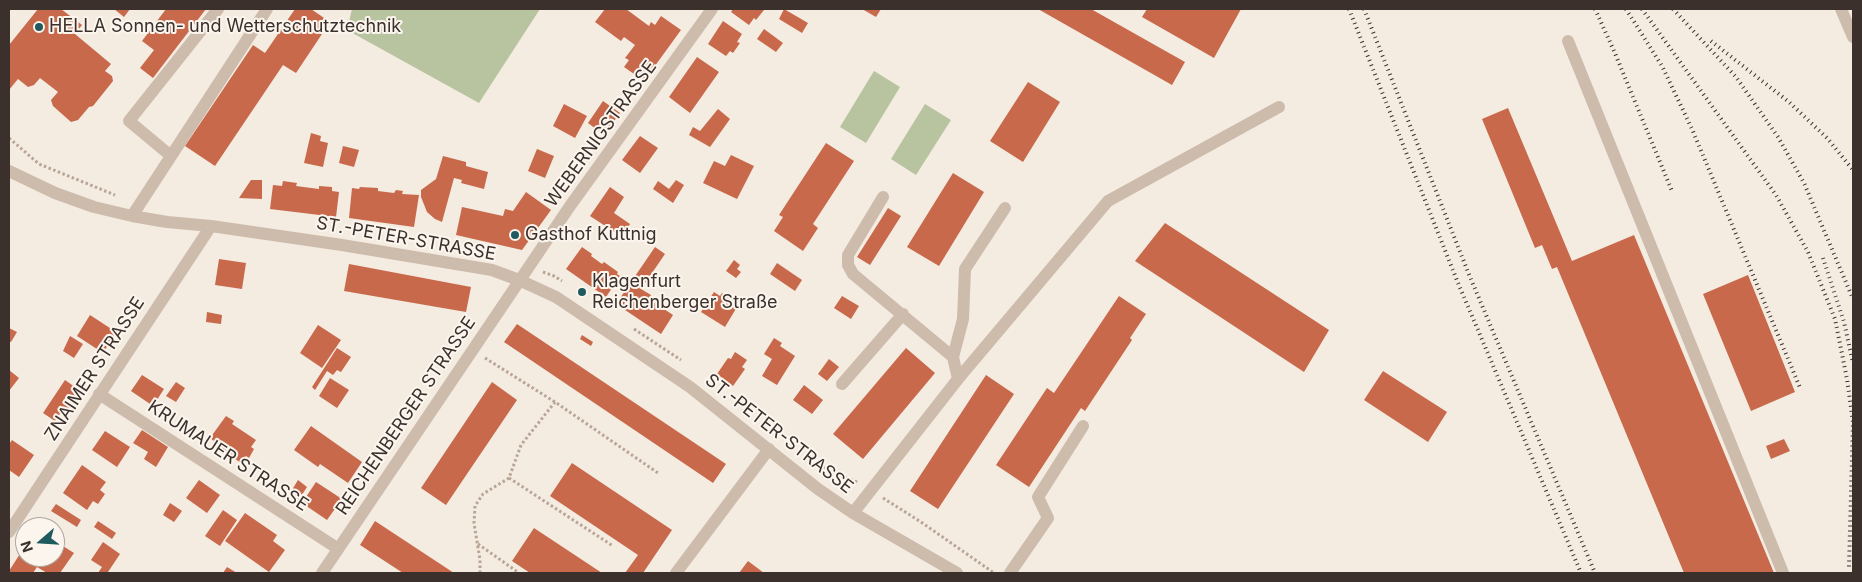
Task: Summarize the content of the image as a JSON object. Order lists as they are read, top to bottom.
{
  "streets": {
    "street": [
      "WEBERNIGSTRASSE",
      "ST.-PETER-STRASSE",
      "ZNAIMER STRASSE",
      "REICHENBERGER STRASSE",
      "KRUMAUER STRASSE"
    ]
  },
  "crossings": [
    ["WEBERNIGSTRASSE", "ST.-PETER-STRASSE"],
    ["WEBERNIGSTRASSE", "REICHENBERGER STRASSE"],
    ["ST.-PETER-STRASSE", "ZNAIMER STRASSE"],
    ["ST.-PETER-STRASSE", "REICHENBERGER STRASSE"],
    ["ZNAIMER STRASSE", "KRUMAUER STRASSE"],
    ["REICHENBERGER STRASSE", "KRUMAUER STRASSE"]
  ],
  "places": ["HELLA Sonnen- und Wetterschutztechnik", "Gasthof Kuttnig", "Klagenfurt Reichenberger Straße"],
  "north": "left"
}
